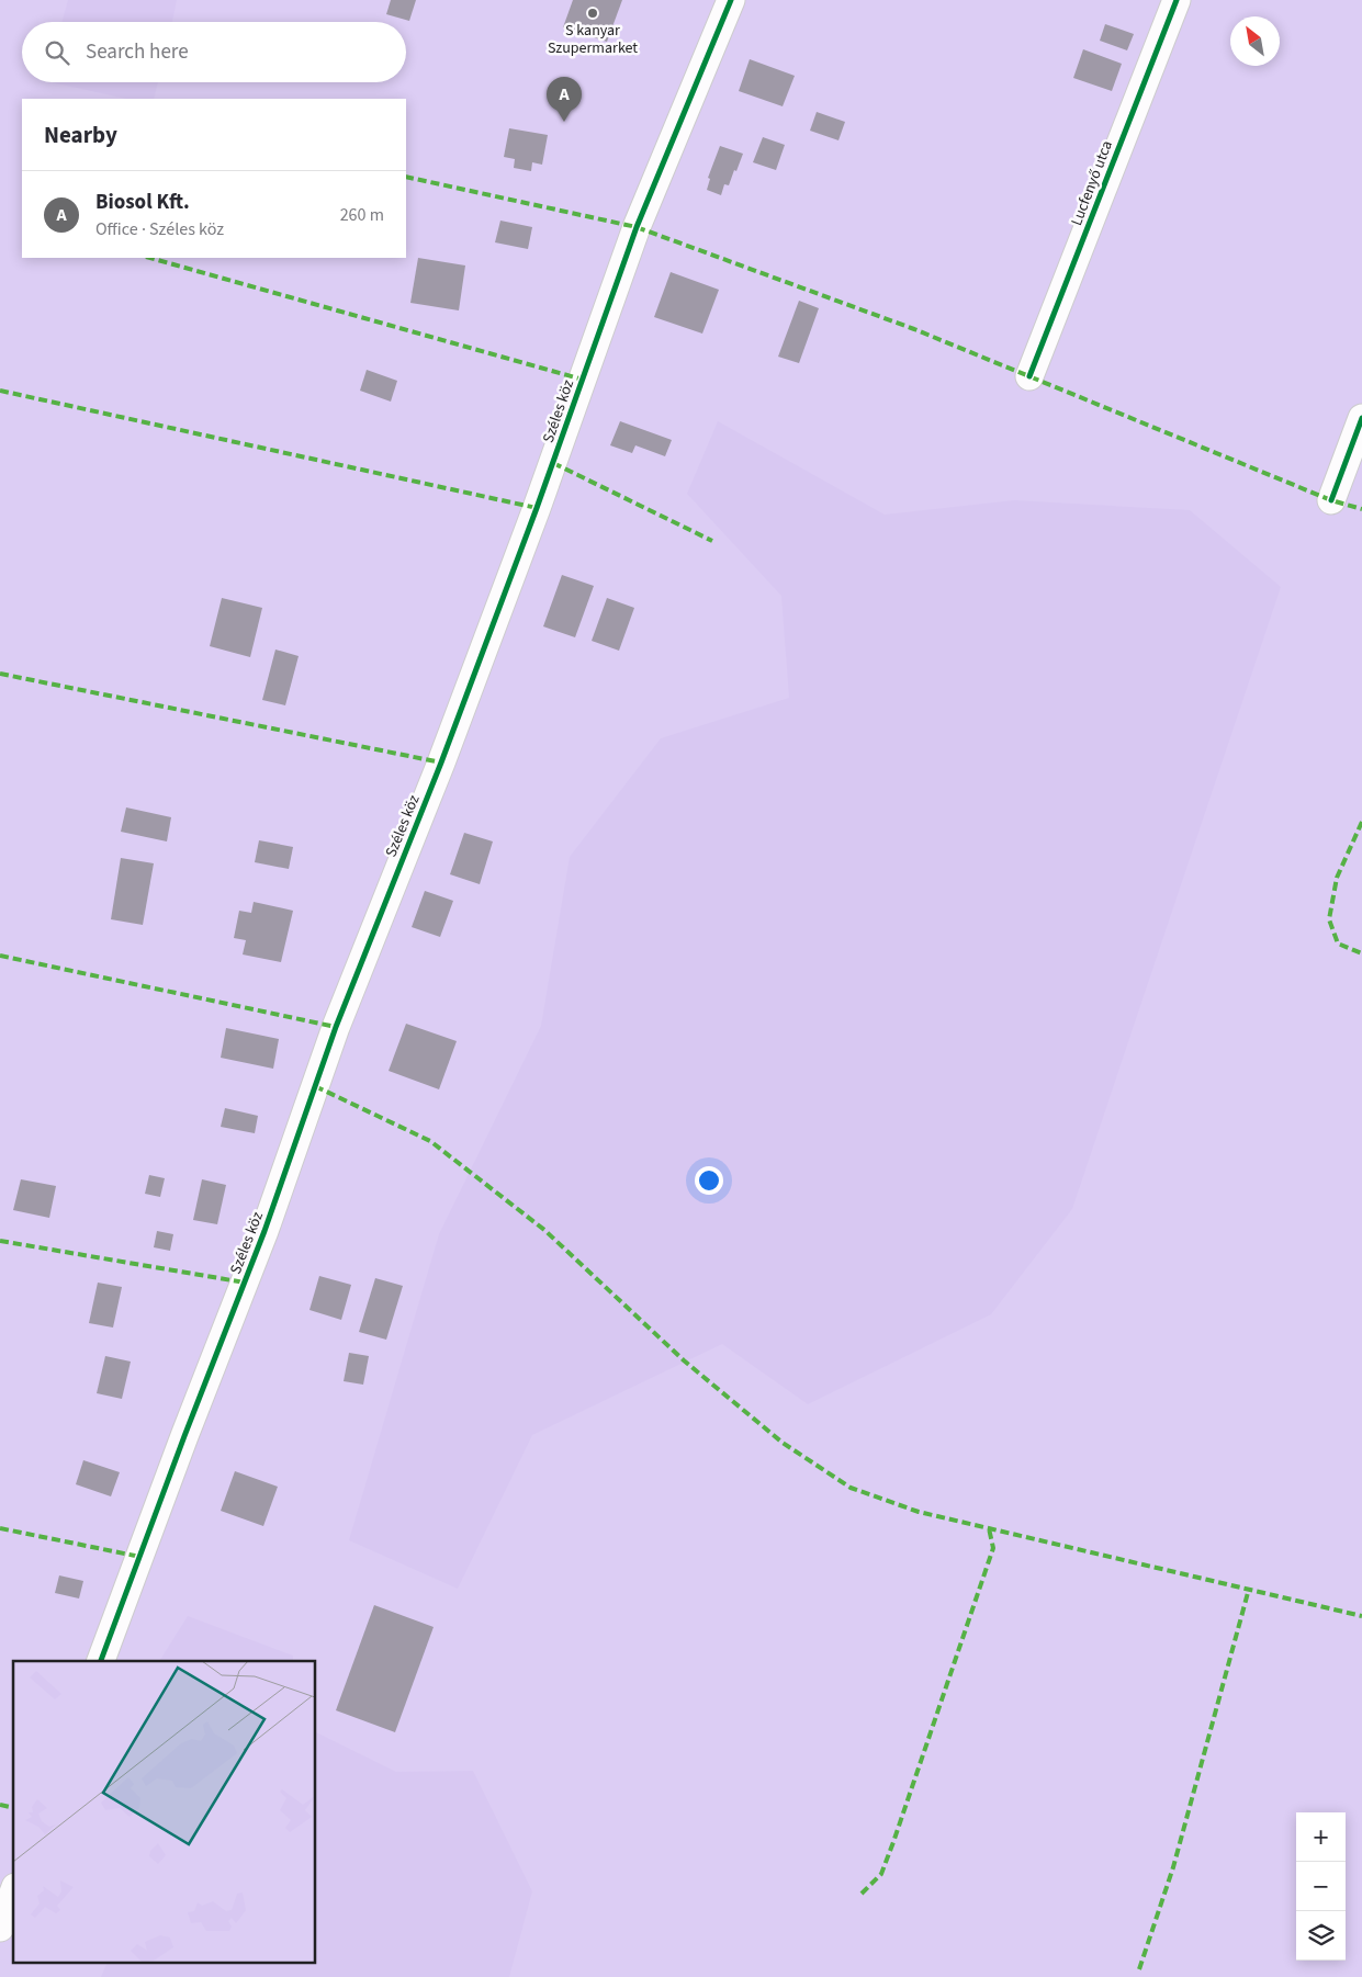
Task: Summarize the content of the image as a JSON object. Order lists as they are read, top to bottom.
{
  "streets": {
    "street": ["Lucfenyő utca", "Széles köz"]
  },
  "places": ["S kanyar Szupermarket"],
  "north": "top left",
  "page": {
    "search": "Search here",
    "pins": "A",
    "heading": "Nearby",
    "list": [
      {
        "mark": "A",
        "name": "Biosol Kft.",
        "note": "Office · Széles köz",
        "value": "260 m"
      }
    ],
    "map_buttons": ["+", "−"]
  }
}
